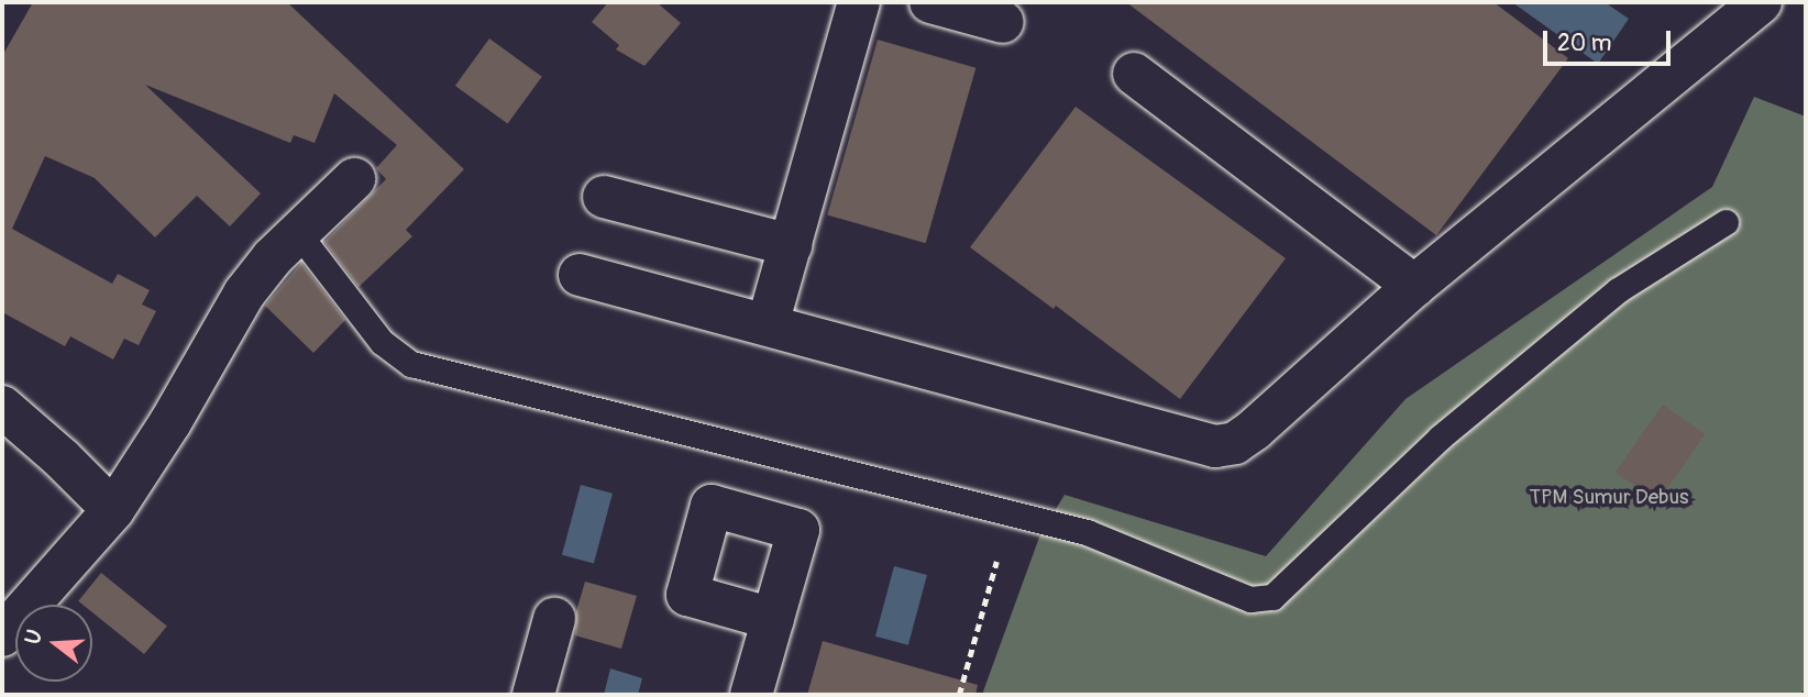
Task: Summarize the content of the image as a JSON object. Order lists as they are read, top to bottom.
{
  "parks": ["TPM Sumur Debus"],
  "scale_bar": "20 m",
  "north": "left"
}
